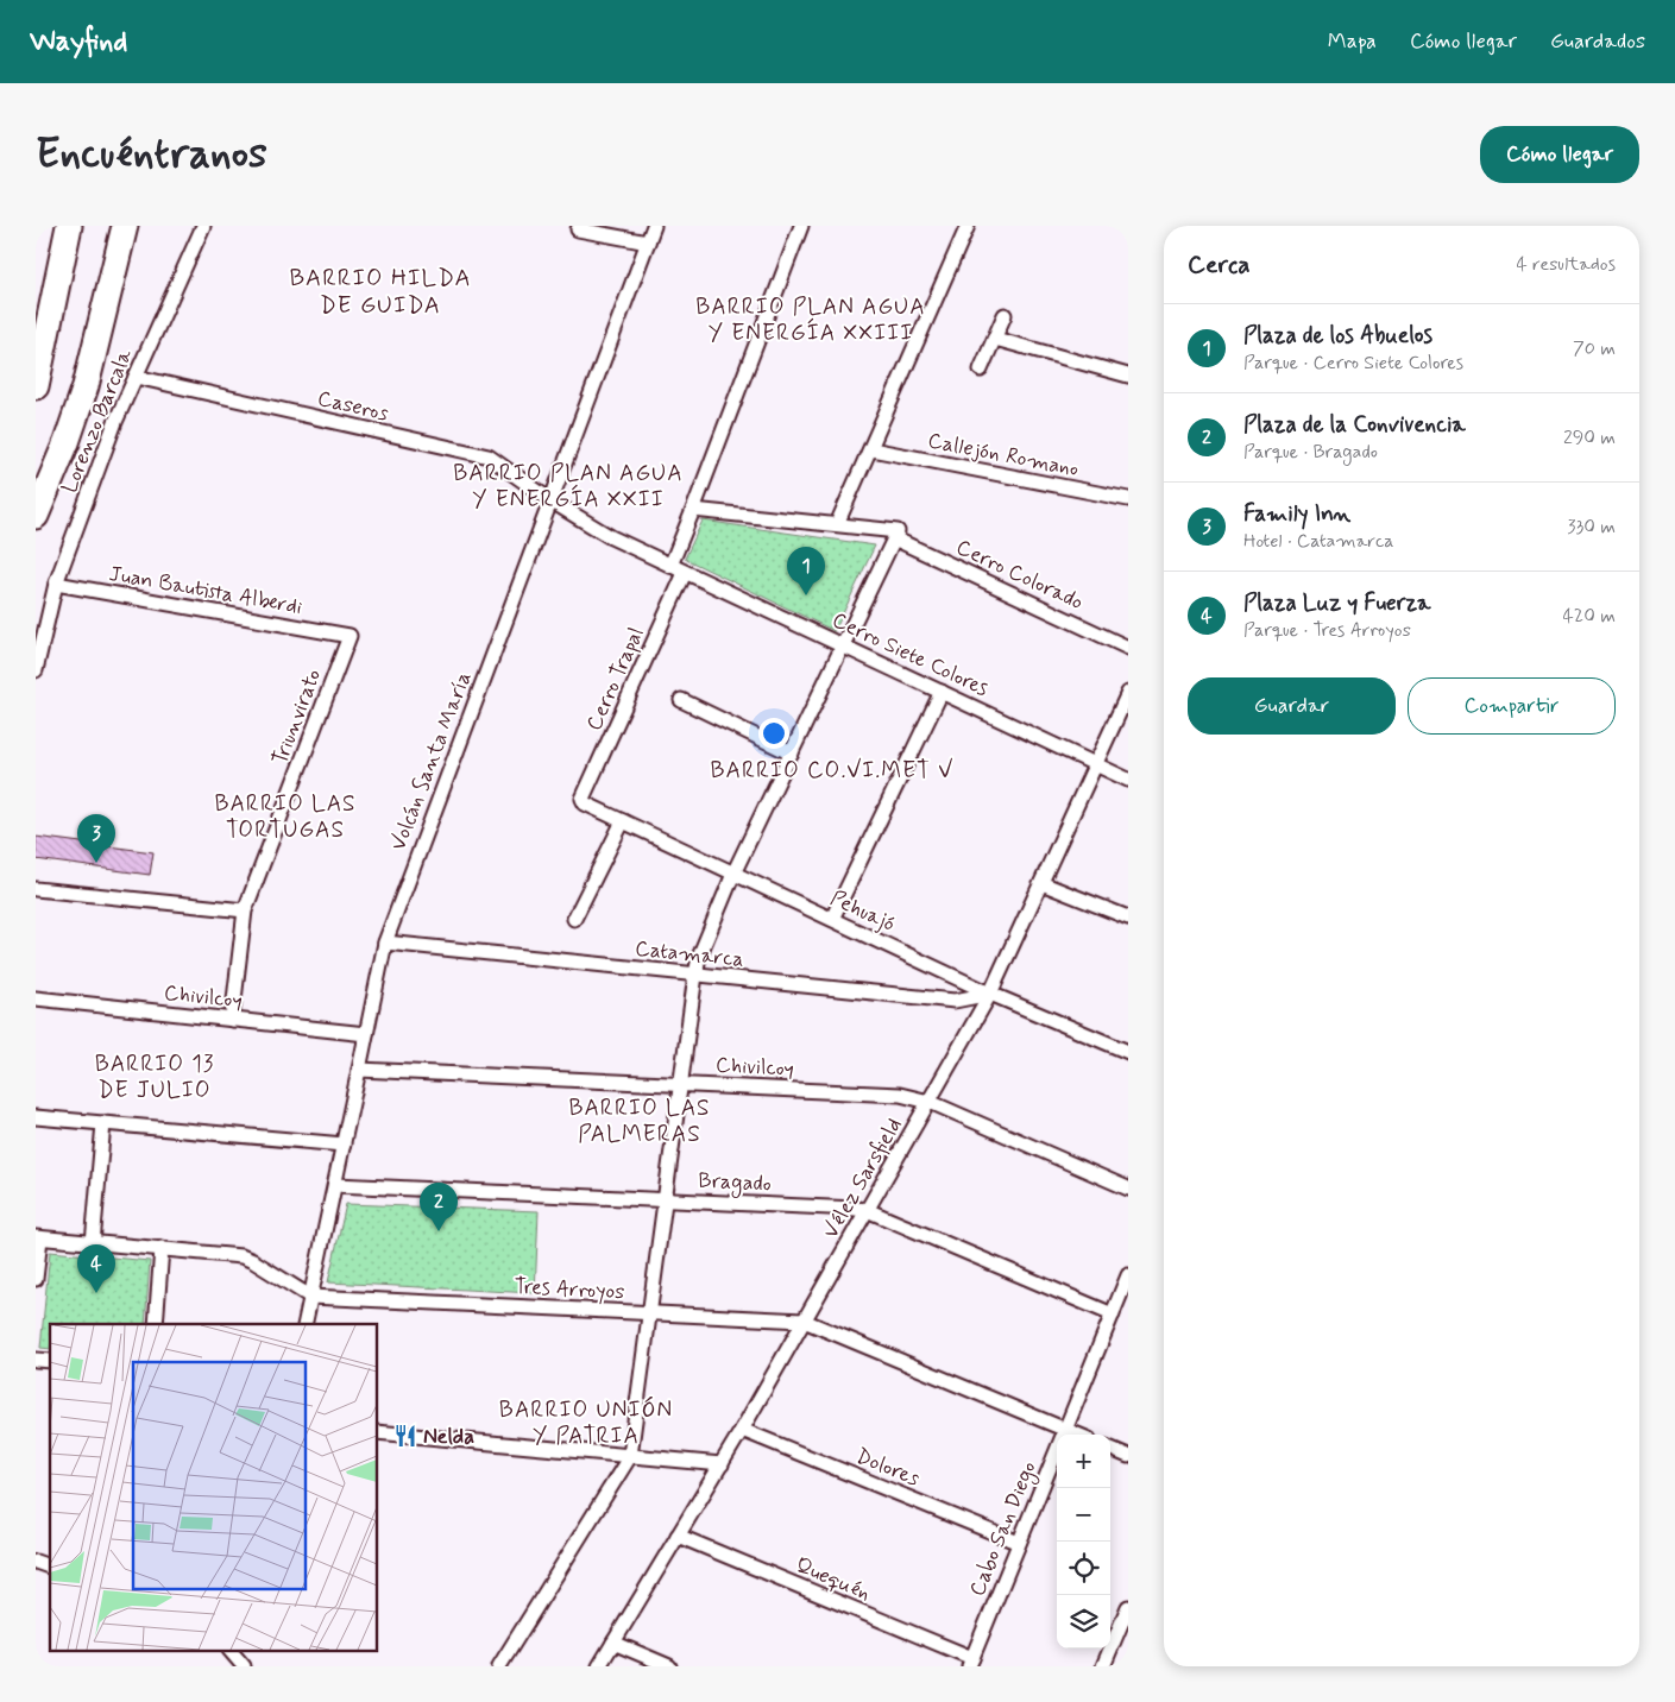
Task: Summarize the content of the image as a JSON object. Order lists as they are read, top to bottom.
{
  "streets": {
    "street": [
      "Caseros",
      "Lorenzo Barcala",
      "Callejón Romano",
      "Cerro Colorado",
      "Juan Bautista Alberdi",
      "Cerro Siete Colores",
      "Cerro Trapal",
      "Triunvirato",
      "Volcán Santa María",
      "Pehuajó",
      "Catamarca",
      "Chivilcoy",
      "Vélez Sarsfield",
      "Bragado",
      "Tres Arroyos",
      "Dolores",
      "Cabo San Diego",
      "Quequén"
    ]
  },
  "crossings": [
    ["Caseros", "Lorenzo Barcala"],
    ["Caseros", "Cerro Siete Colores"],
    ["Caseros", "Volcán Santa María"],
    ["Lorenzo Barcala", "Juan Bautista Alberdi"],
    ["Juan Bautista Alberdi", "Triunvirato"],
    ["Cerro Siete Colores", "Cerro Trapal"],
    ["Cerro Siete Colores", "Volcán Santa María"],
    ["Cerro Siete Colores", "Vélez Sarsfield"],
    ["Cerro Trapal", "Pehuajó"],
    ["Triunvirato", "Chivilcoy"],
    ["Volcán Santa María", "Catamarca"],
    ["Volcán Santa María", "Chivilcoy"],
    ["Volcán Santa María", "Bragado"],
    ["Volcán Santa María", "Tres Arroyos"],
    ["Pehuajó", "Catamarca"],
    ["Pehuajó", "Vélez Sarsfield"],
    ["Catamarca", "Vélez Sarsfield"],
    ["Chivilcoy", "Vélez Sarsfield"],
    ["Vélez Sarsfield", "Bragado"],
    ["Vélez Sarsfield", "Tres Arroyos"],
    ["Vélez Sarsfield", "Dolores"],
    ["Vélez Sarsfield", "Quequén"],
    ["Bragado", "Cabo San Diego"],
    ["Tres Arroyos", "Cabo San Diego"],
    ["Dolores", "Cabo San Diego"],
    ["Cabo San Diego", "Quequén"]
  ],
  "districts": [
    "BARRIO HILDA DE GUIDA",
    "BARRIO PLAN AGUA Y ENERGÍA XXIII",
    "BARRIO PLAN AGUA Y ENERGÍA XXII",
    "BARRIO CO.VI.MET V",
    "BARRIO LAS TORTUGAS",
    "BARRIO 13 DE JULIO",
    "BARRIO LAS PALMERAS",
    "BARRIO UNIÓN Y PATRIA"
  ],
  "places": {
    "restaurant": ["Nelda"]
  },
  "page": {
    "header": "Wayfind",
    "nav": ["Mapa", "Cómo llegar", "Guardados"],
    "buttons": [
      "Cómo llegar",
      ["Guardar", "Compartir"]
    ],
    "title": "Encuéntranos",
    "heading": ["Cerca", "4 resultados"],
    "list": [
      {
        "mark": "1",
        "name": "Plaza de los Abuelos",
        "note": "Parque · Cerro Siete Colores",
        "value": "70 m"
      },
      {
        "mark": "2",
        "name": "Plaza de la Convivencia",
        "note": "Parque · Bragado",
        "value": "290 m"
      },
      {
        "mark": "3",
        "name": "Family Inn",
        "note": "Hotel · Catamarca",
        "value": "330 m"
      },
      {
        "mark": "4",
        "name": "Plaza Luz y Fuerza",
        "note": "Parque · Tres Arroyos",
        "value": "420 m"
      }
    ],
    "pins": [
      "1",
      "3",
      "2",
      "4"
    ],
    "map_buttons": ["+", "−"]
  }
}
